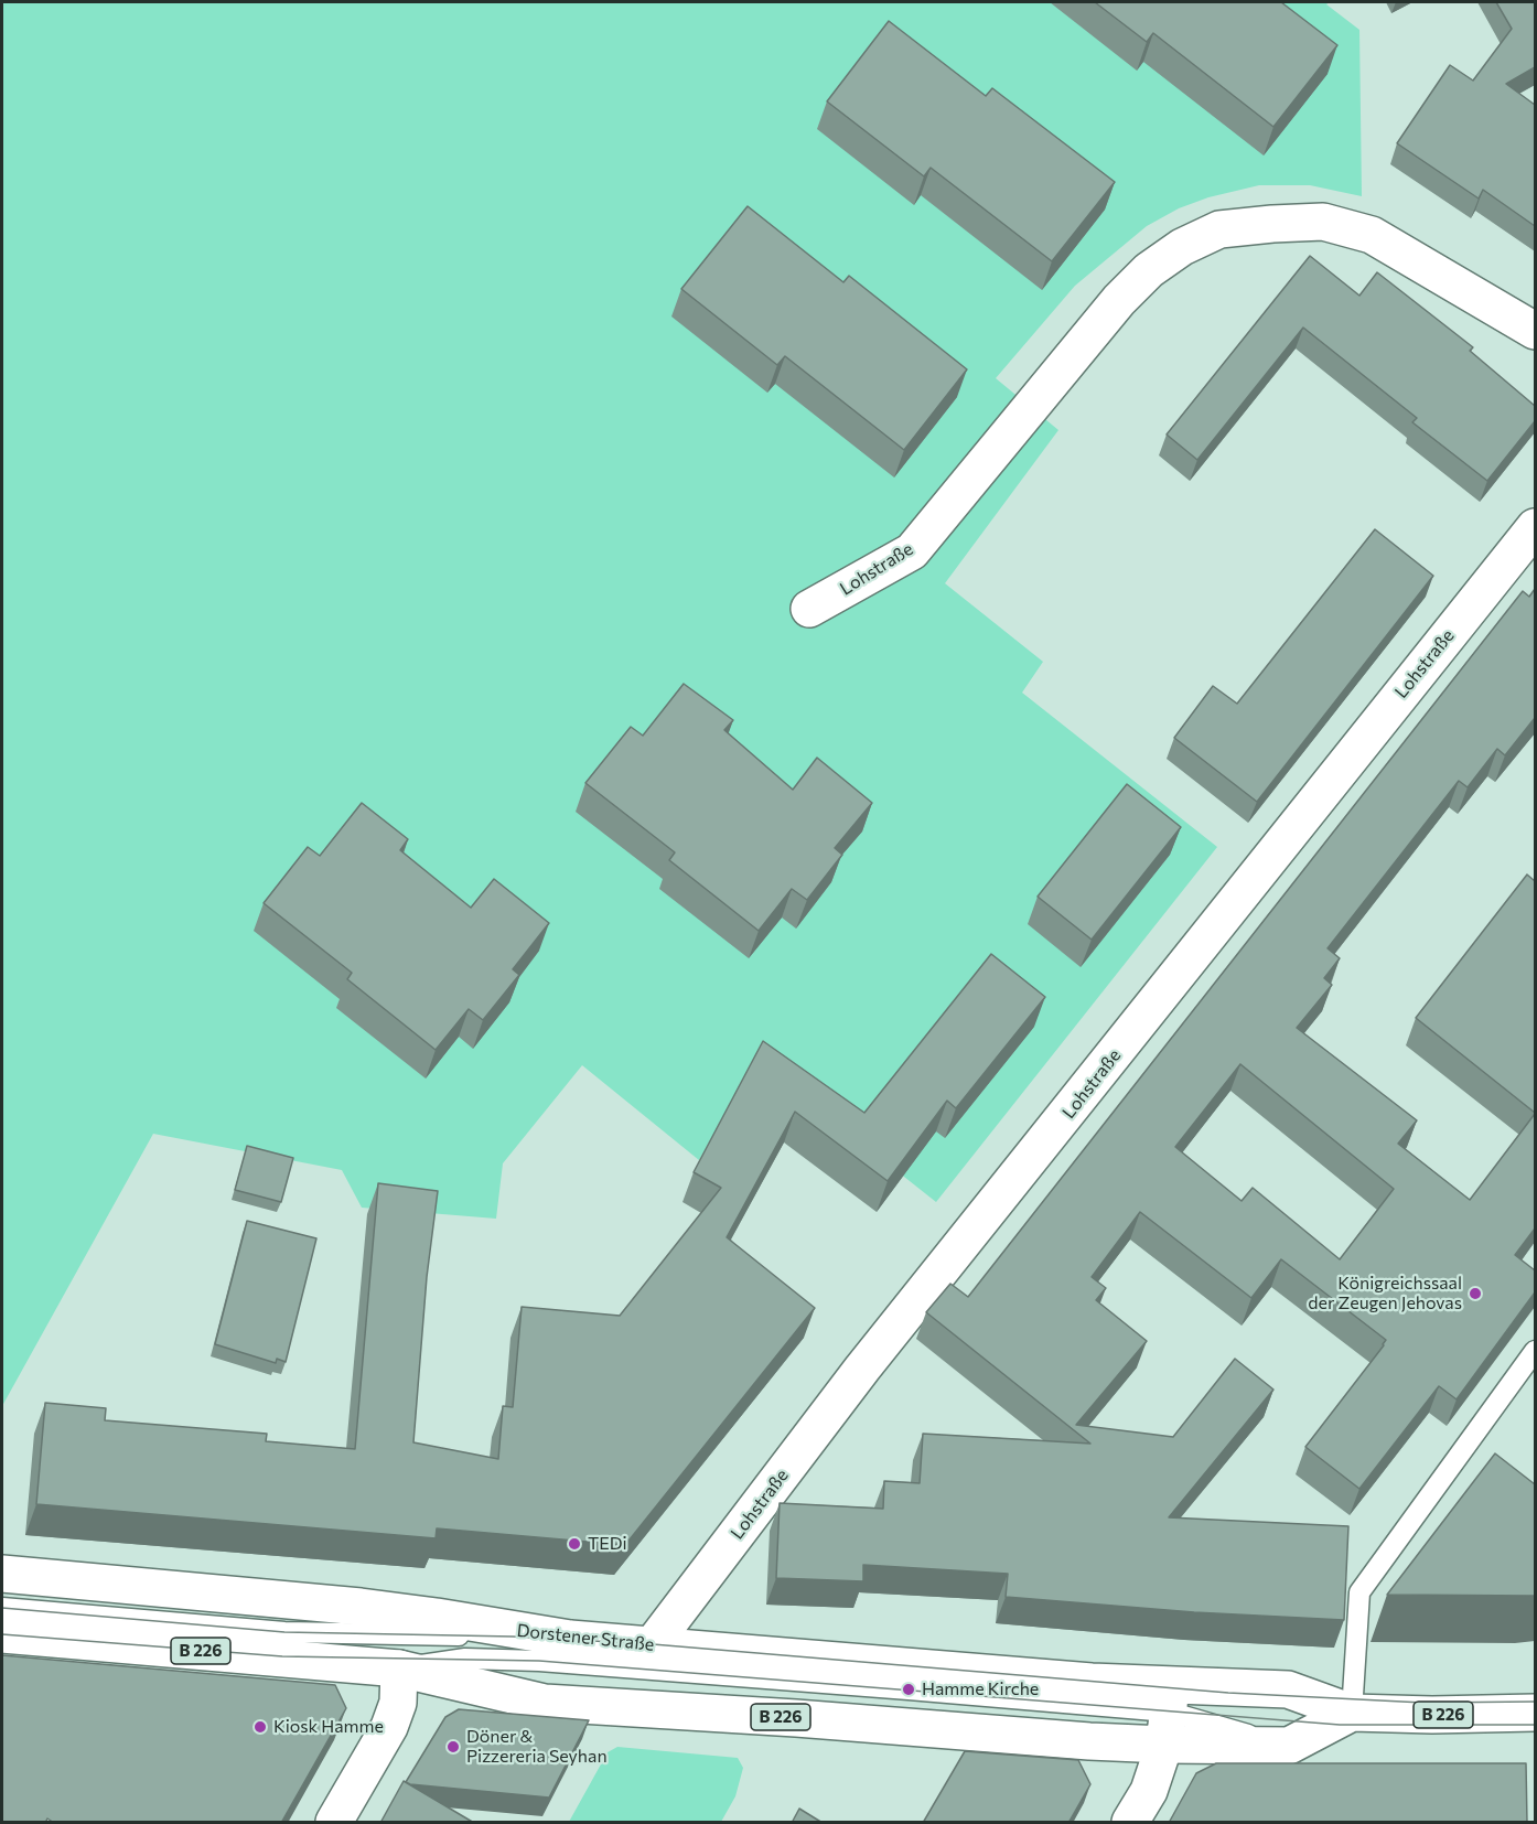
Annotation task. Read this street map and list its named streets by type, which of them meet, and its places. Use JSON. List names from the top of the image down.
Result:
{
  "streets": {
    "main road": ["Lohstraße", "Dorstener Straße", "B 226"]
  },
  "crossings": [
    ["Lohstraße", "Dorstener Straße"]
  ],
  "places": [
    "Königreichssaal der Zeugen Jehovas",
    "TEDi",
    "Hamme Kirche",
    "Kiosk Hamme",
    "Döner & Pizzereria Seyhan"
  ]
}
